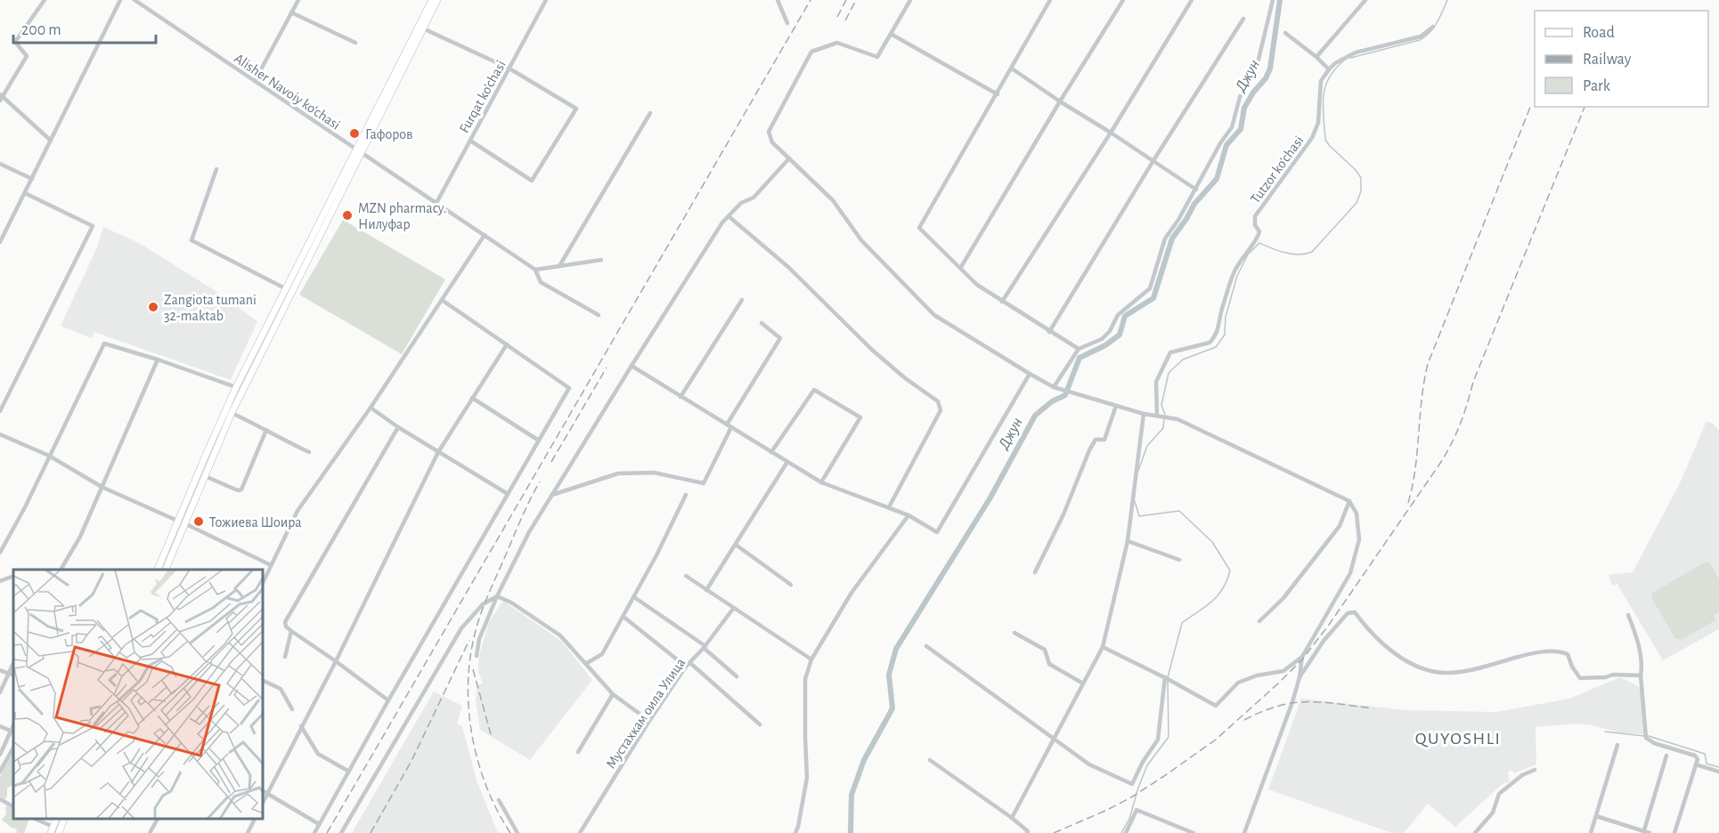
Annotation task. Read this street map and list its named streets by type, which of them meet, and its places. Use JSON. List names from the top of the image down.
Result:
{
  "streets": {
    "street": [
      "Alisher Navoiy ko'chasi",
      "Furqat ko'chasi",
      "Tutzor ko‘chasi",
      "Мустахкам оила Улица"
    ]
  },
  "crossings": [
    ["Alisher Navoiy ko'chasi", "Furqat ko'chasi"]
  ],
  "districts": ["QUYOSHLI"],
  "water": ["Джун"],
  "places": [
    "Гафоров",
    "MZN pharmacy. Нилуфар",
    "Zangiota tumani 32-maktab",
    "Тожиева Шоира"
  ],
  "legend": ["Road", "Railway", "Park"],
  "scale_bar": "200 m"
}
